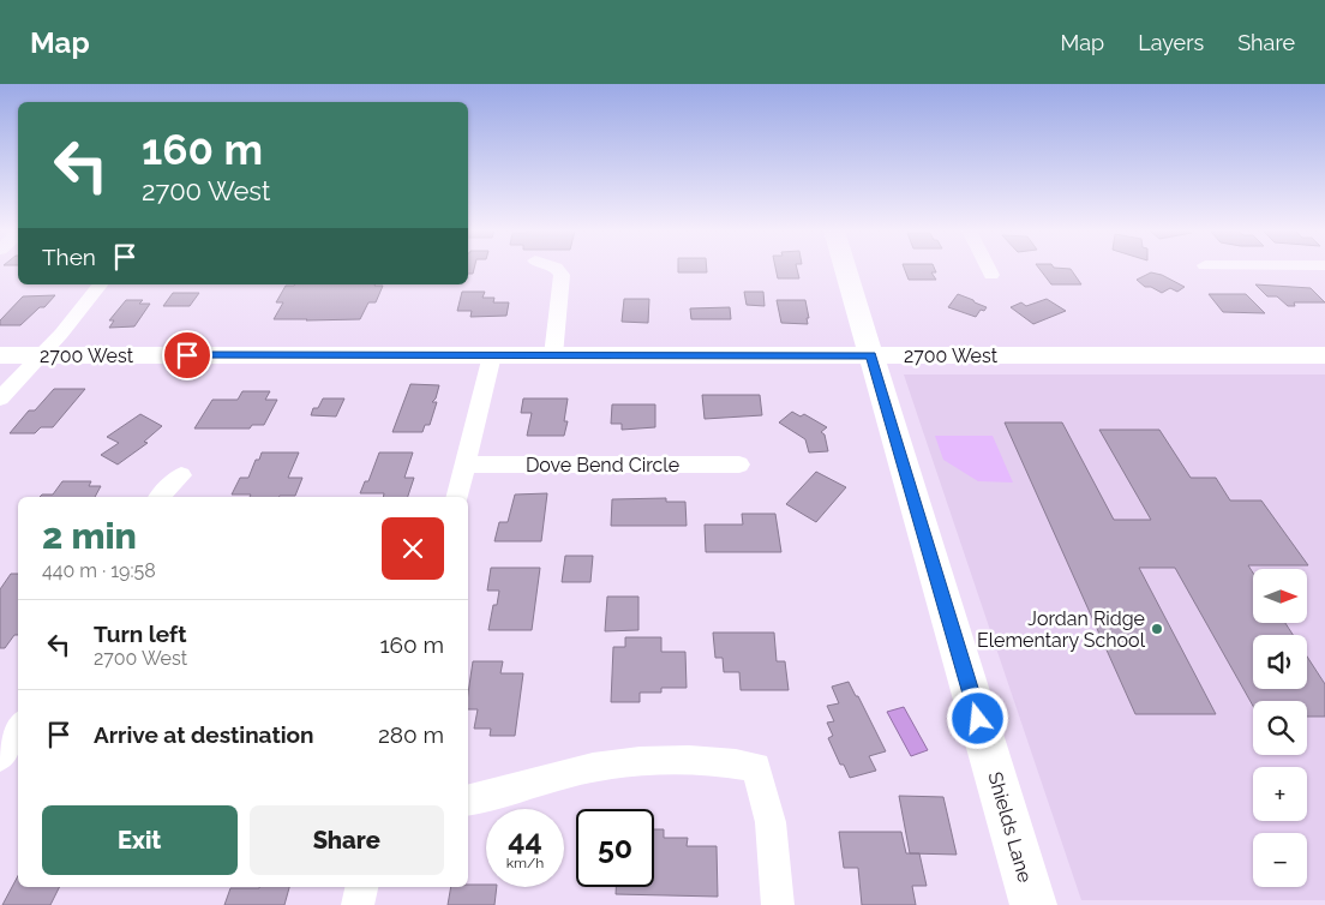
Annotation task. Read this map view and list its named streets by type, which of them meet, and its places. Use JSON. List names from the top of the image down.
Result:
{
  "streets": {
    "main road": ["2700 West", "Shields Lane"],
    "street": ["Dove Bend Circle"]
  },
  "crossings": [
    ["2700 West", "Shields Lane"]
  ],
  "places": ["Jordan Ridge Elementary School"],
  "north": "right",
  "page": {
    "header": "Map",
    "nav": ["Map", "Layers", "Share"],
    "turn": ["160 m", "2700 West"],
    "then": "Then",
    "heading": ["2 min", "440 m · 19:58"],
    "map_buttons": ["+", "−"],
    "list": [
      {
        "name": "Turn left",
        "note": "2700 West",
        "value": "160 m"
      },
      {
        "name": "Arrive at destination",
        "value": "280 m"
      }
    ],
    "buttons": ["Exit", "Share"],
    "speed": "44 km/h",
    "limit": "50"
  }
}
